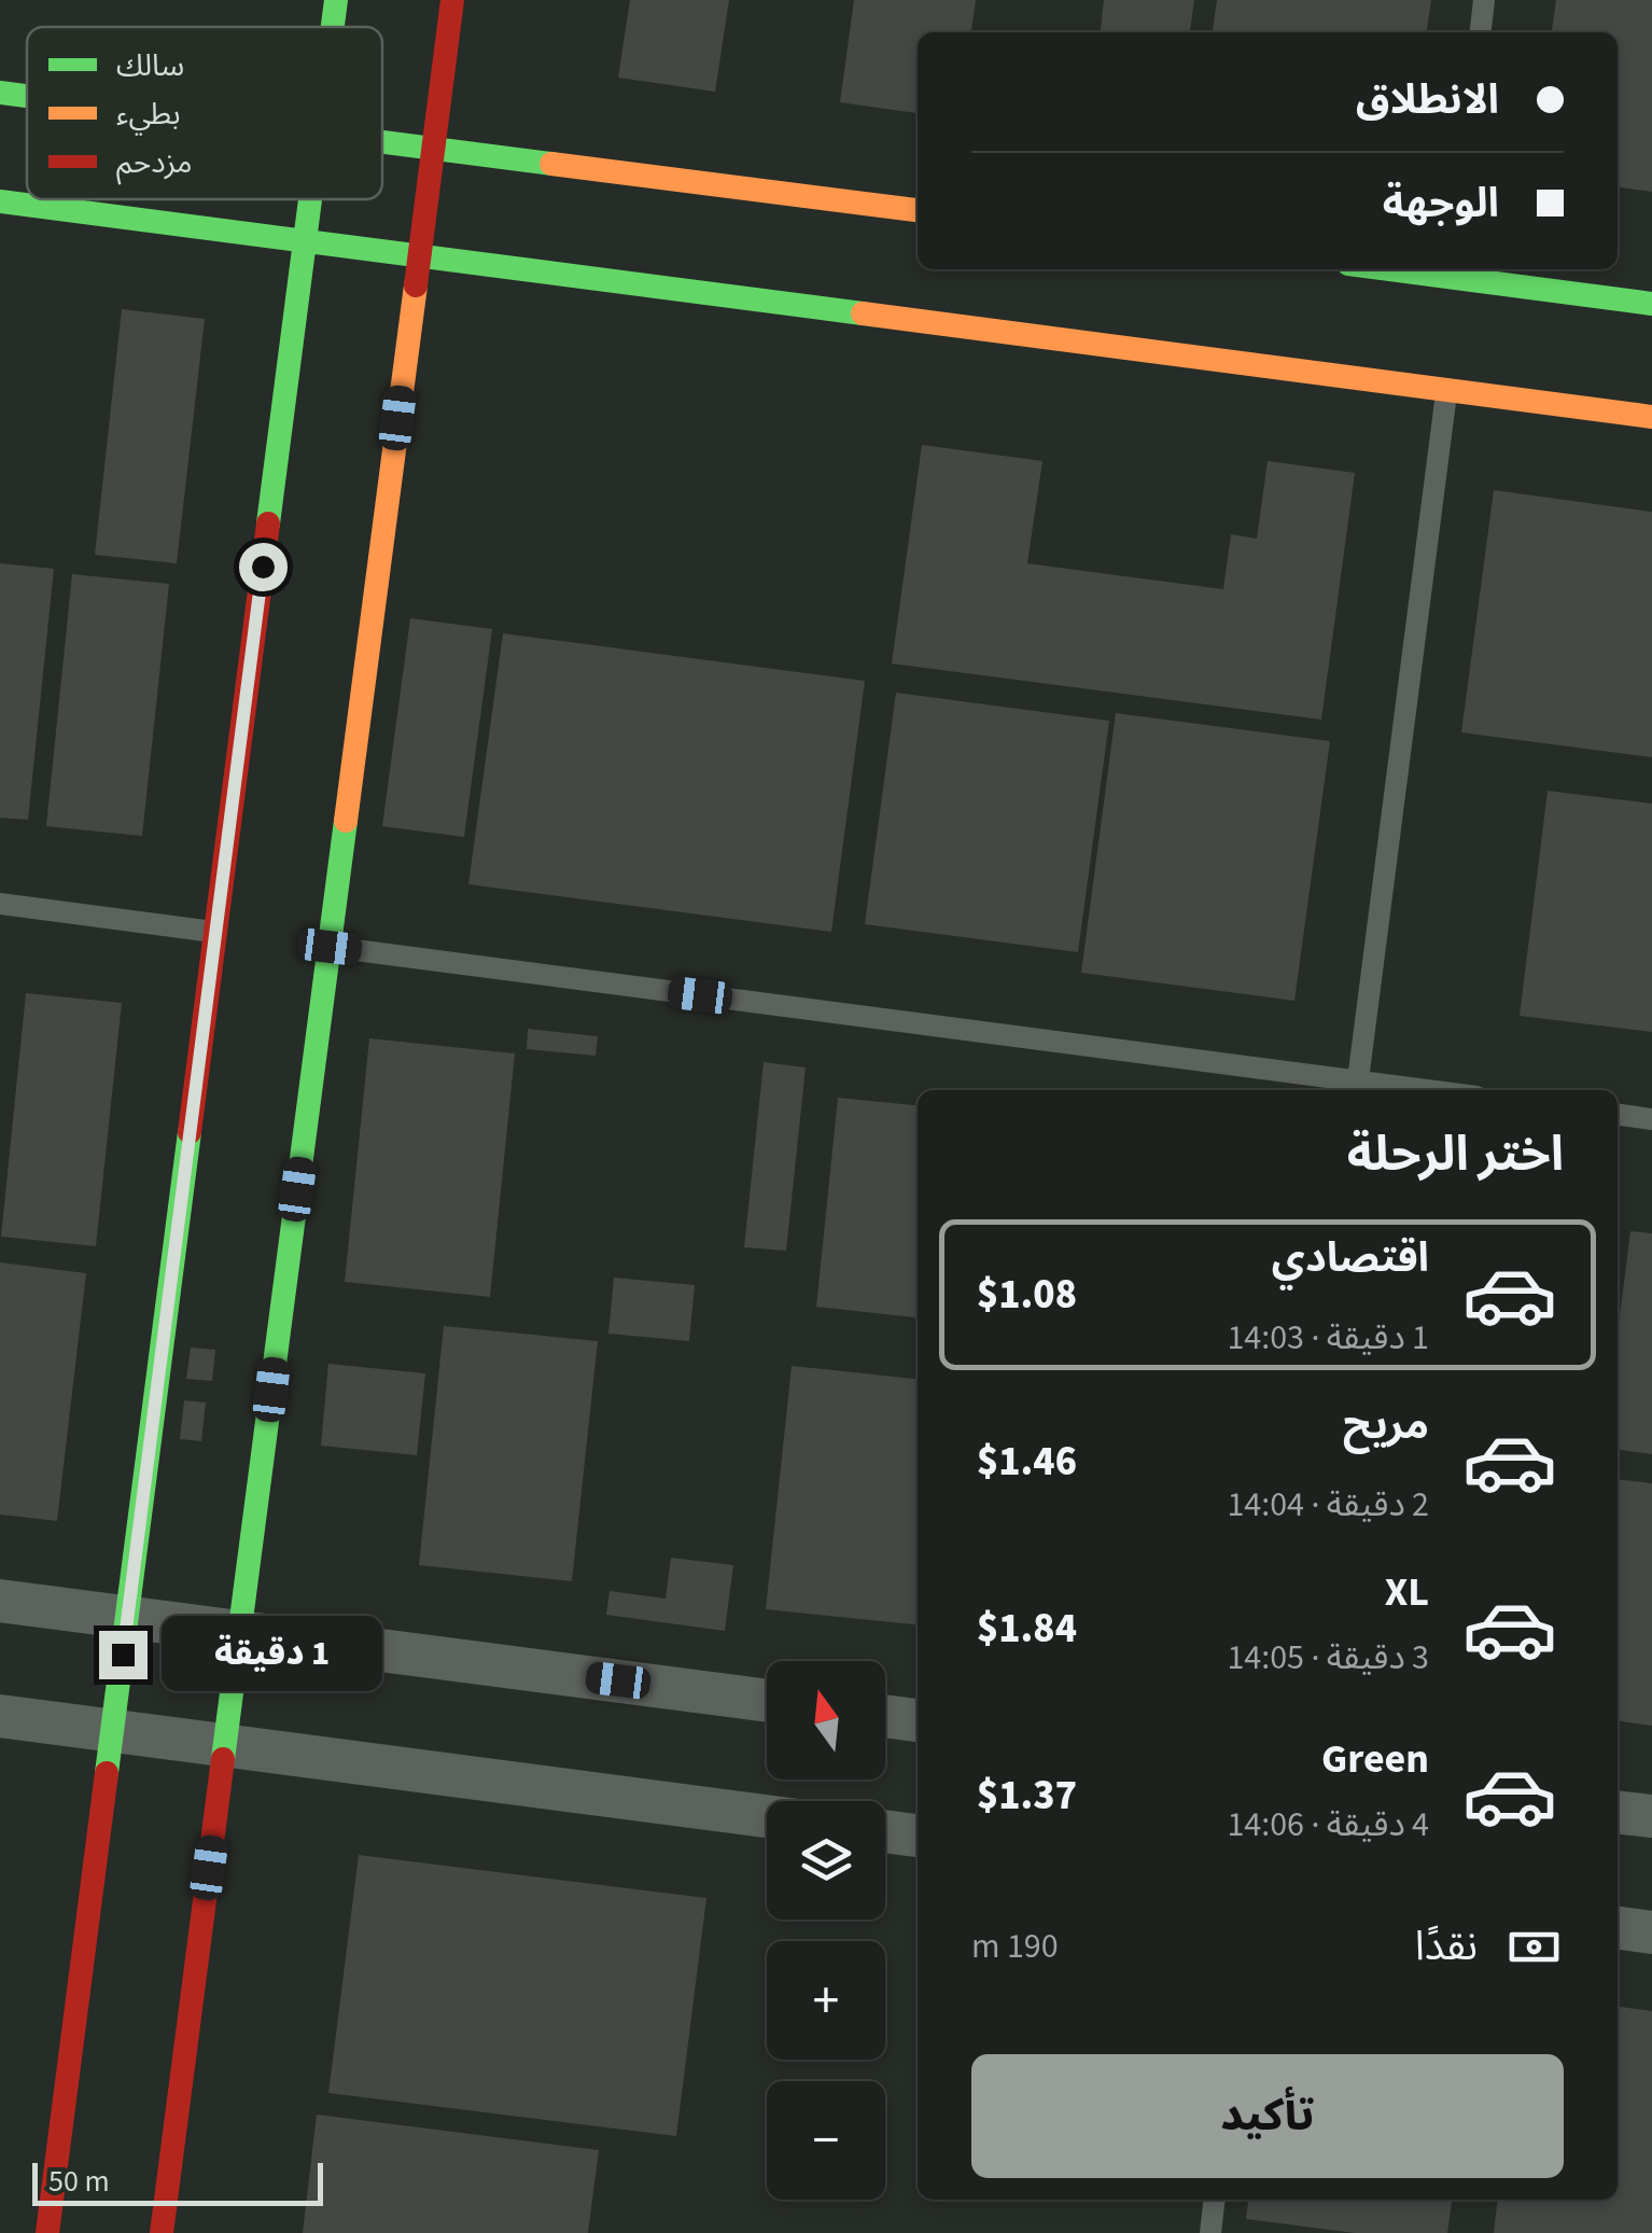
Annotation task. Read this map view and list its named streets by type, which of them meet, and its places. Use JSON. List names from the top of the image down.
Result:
{
  "legend": ["سالك", "بطيء", "مزدحم"],
  "scale_bar": "50 m",
  "north": "top",
  "page": {
    "banner": ["الانطلاق", "الوجهة"],
    "heading": "اختر الرحلة",
    "list": [
      {
        "name": "اقتصادي",
        "note": "1 دقيقة · 14:03",
        "value": "$1.08"
      },
      {
        "name": "مريح",
        "note": "2 دقيقة · 14:04",
        "value": "$1.46"
      },
      {
        "name": "XL",
        "note": "3 دقيقة · 14:05",
        "value": "$1.84"
      },
      {
        "name": "Green",
        "note": "4 دقيقة · 14:06",
        "value": "$1.37"
      }
    ],
    "bubble": "1 دقيقة",
    "map_buttons": ["+", "−"],
    "pay": ["نقدًا", "190 m"],
    "buttons": "تأكيد",
    "scale": "50 m"
  }
}
